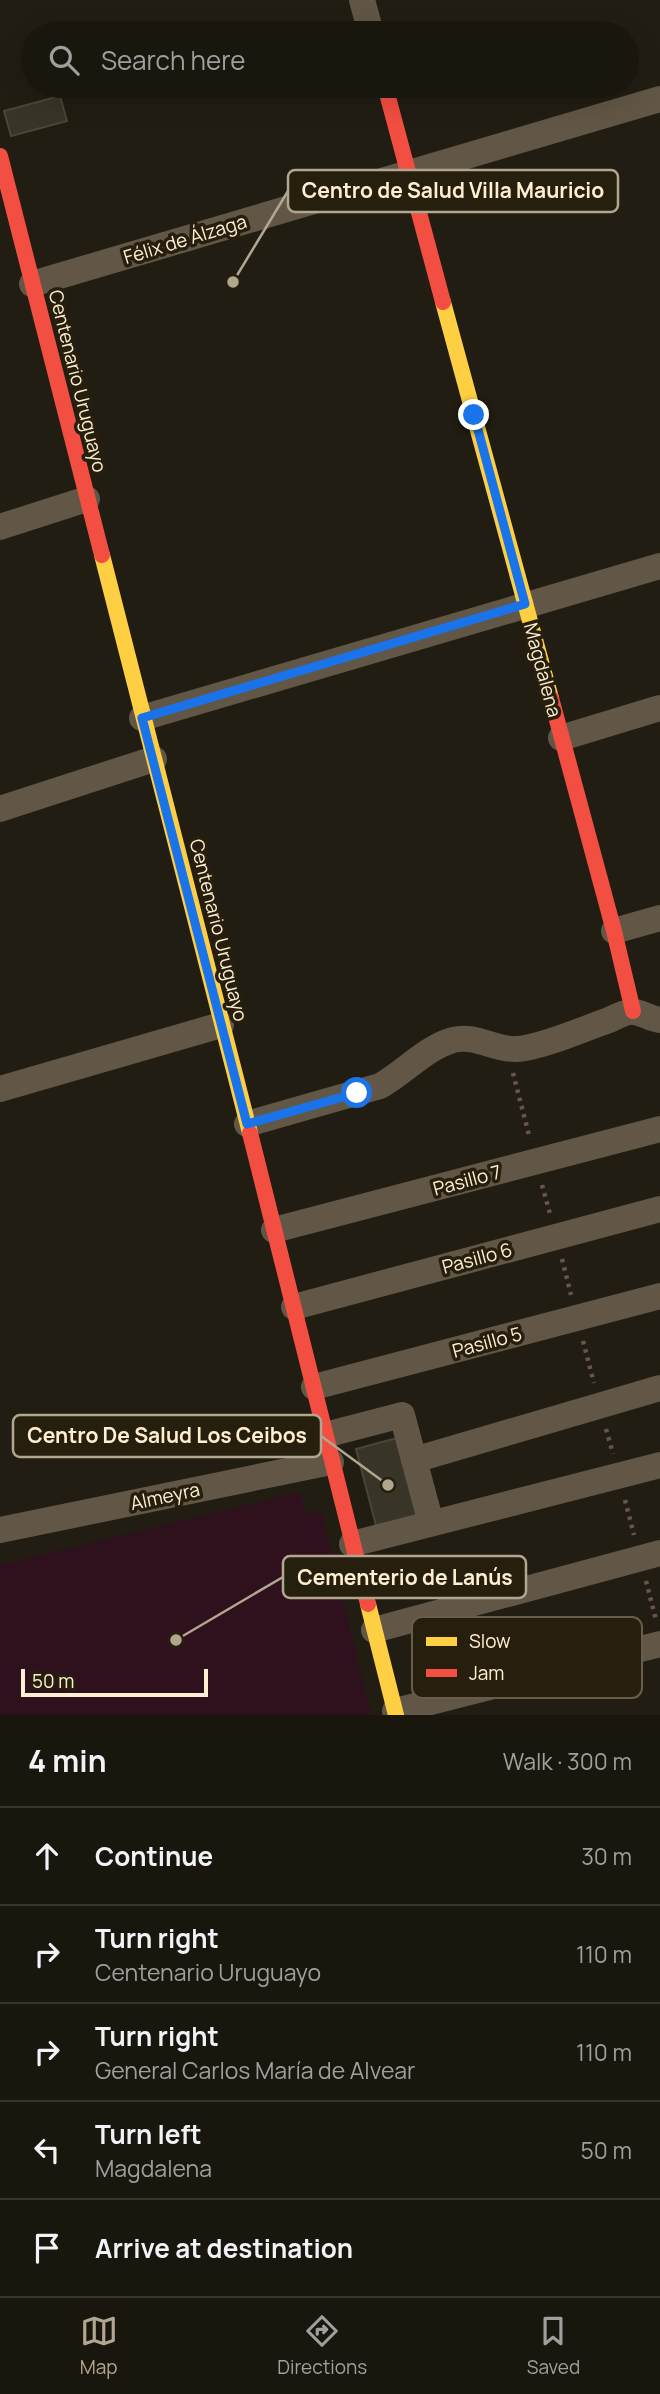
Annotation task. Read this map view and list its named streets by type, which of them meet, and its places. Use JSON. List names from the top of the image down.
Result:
{
  "streets": {
    "main road": ["Centenario Uruguayo", "Magdalena"],
    "street": [
      "Félix de Álzaga",
      "Pasillo 7",
      "Pasillo 6",
      "Pasillo 5",
      "Almeyra"
    ]
  },
  "crossings": [
    ["Félix de Álzaga", "Centenario Uruguayo"],
    ["Félix de Álzaga", "Magdalena"],
    ["Centenario Uruguayo", "Pasillo 7"],
    ["Centenario Uruguayo", "Pasillo 6"],
    ["Centenario Uruguayo", "Pasillo 5"],
    ["Centenario Uruguayo", "Almeyra"]
  ],
  "places": ["Centro de Salud Villa Mauricio", "Centro De Salud Los Ceibos", "Cementerio de Lanús"],
  "legend": ["Slow", "Jam"],
  "scale_bar": "50 m",
  "page": {
    "search": "Search here",
    "scale": "50 m",
    "heading": ["4 min", "Walk · 300 m"],
    "list": [
      ["Continue", "30 m"],
      ["Turn right", "Centenario Uruguayo", "110 m"],
      ["Turn right", "General Carlos María de Alvear", "110 m"],
      ["Turn left", "Magdalena", "50 m"],
      "Arrive at destination"
    ],
    "nav": ["Map", "Directions", "Saved"]
  }
}
